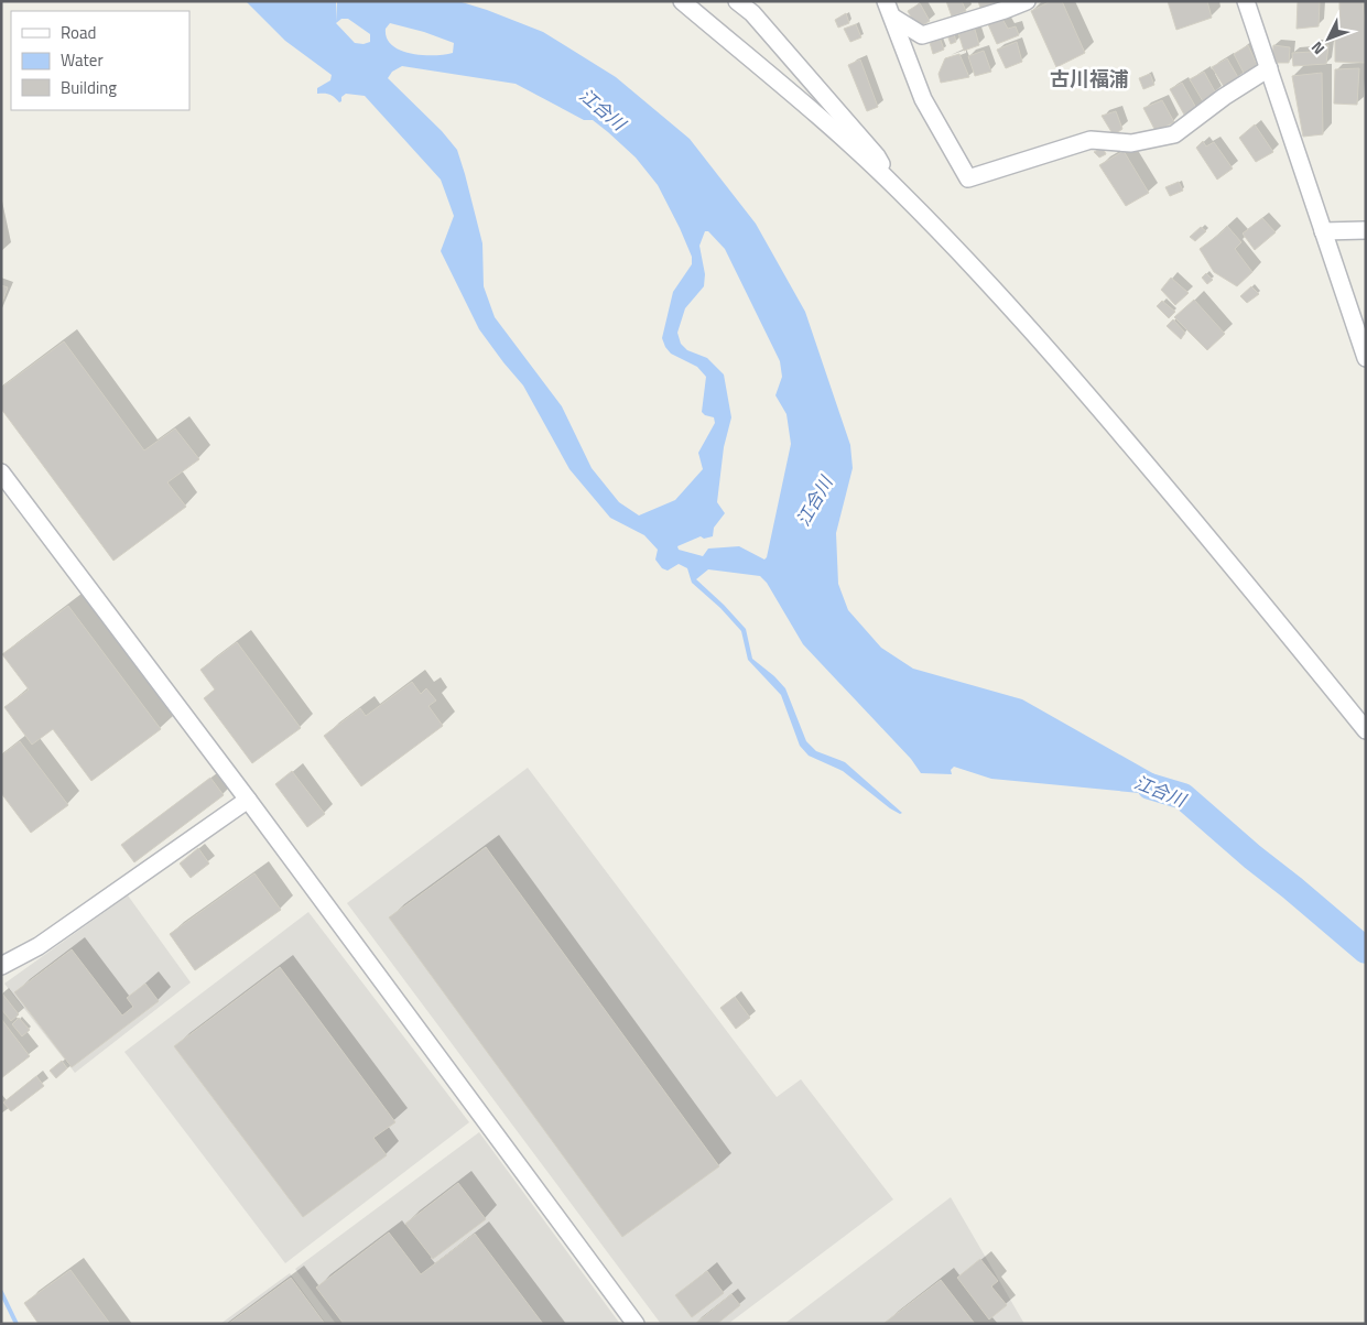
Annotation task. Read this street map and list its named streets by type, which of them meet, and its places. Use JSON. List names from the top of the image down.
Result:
{
  "districts": ["古川福浦"],
  "water": ["江合川"],
  "legend": ["Road", "Water", "Building"],
  "north": "bottom left"
}
